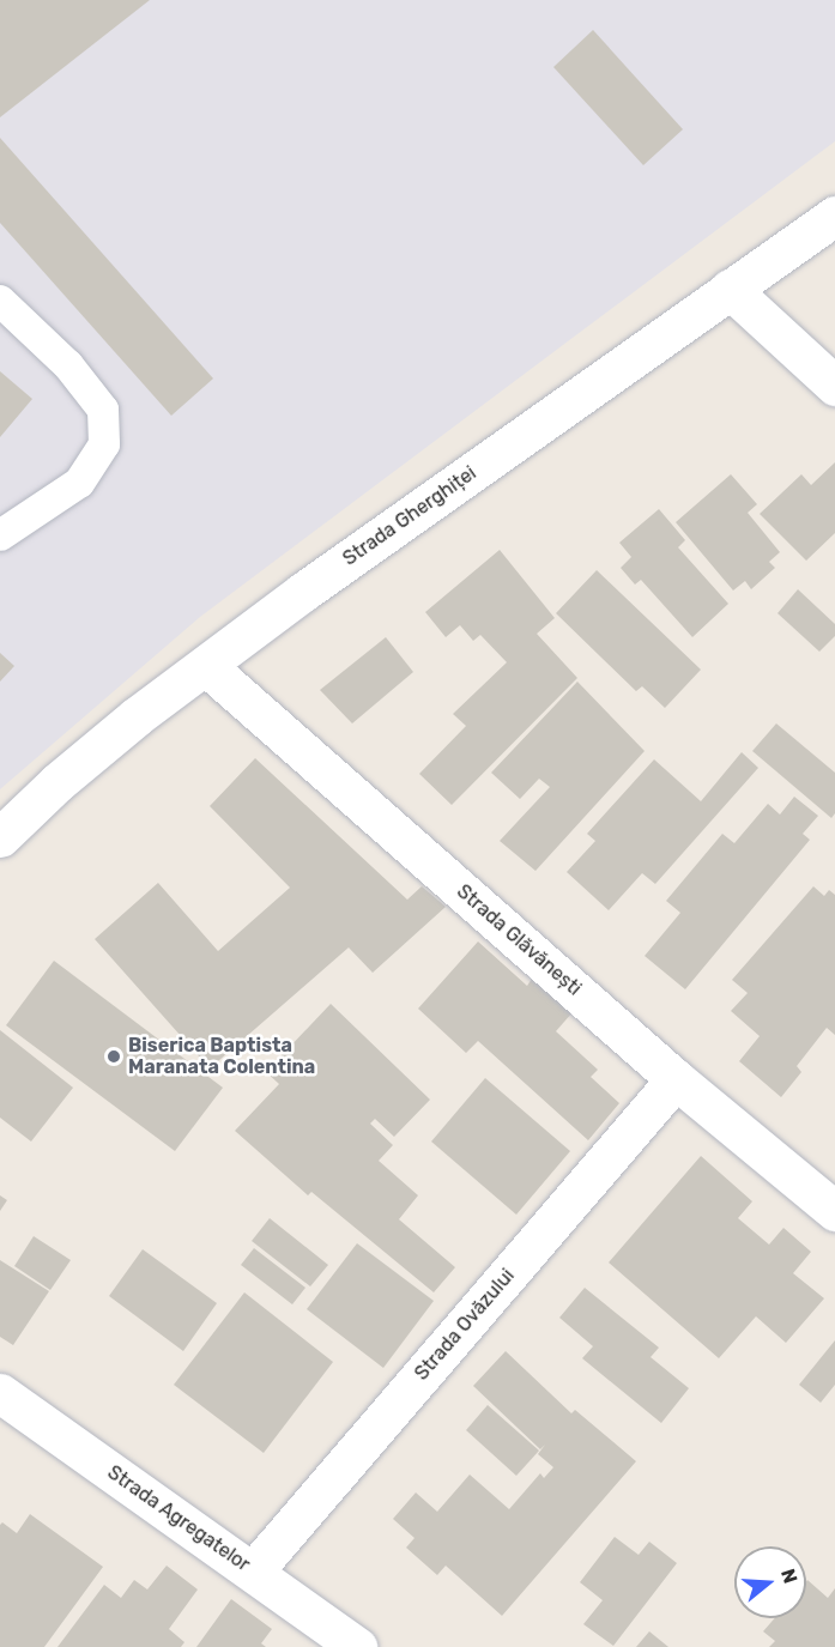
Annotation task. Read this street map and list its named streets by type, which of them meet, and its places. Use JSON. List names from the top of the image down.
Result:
{
  "streets": {
    "street": [
      "Strada Gherghiței",
      "Strada Glăvănești",
      "Strada Ovăzului",
      "Strada Agregatelor"
    ]
  },
  "crossings": [
    ["Strada Gherghiței", "Strada Glăvănești"],
    ["Strada Glăvănești", "Strada Ovăzului"],
    ["Strada Ovăzului", "Strada Agregatelor"]
  ],
  "places": ["Biserica Baptista Maranata Colentina"],
  "north": "right"
}
